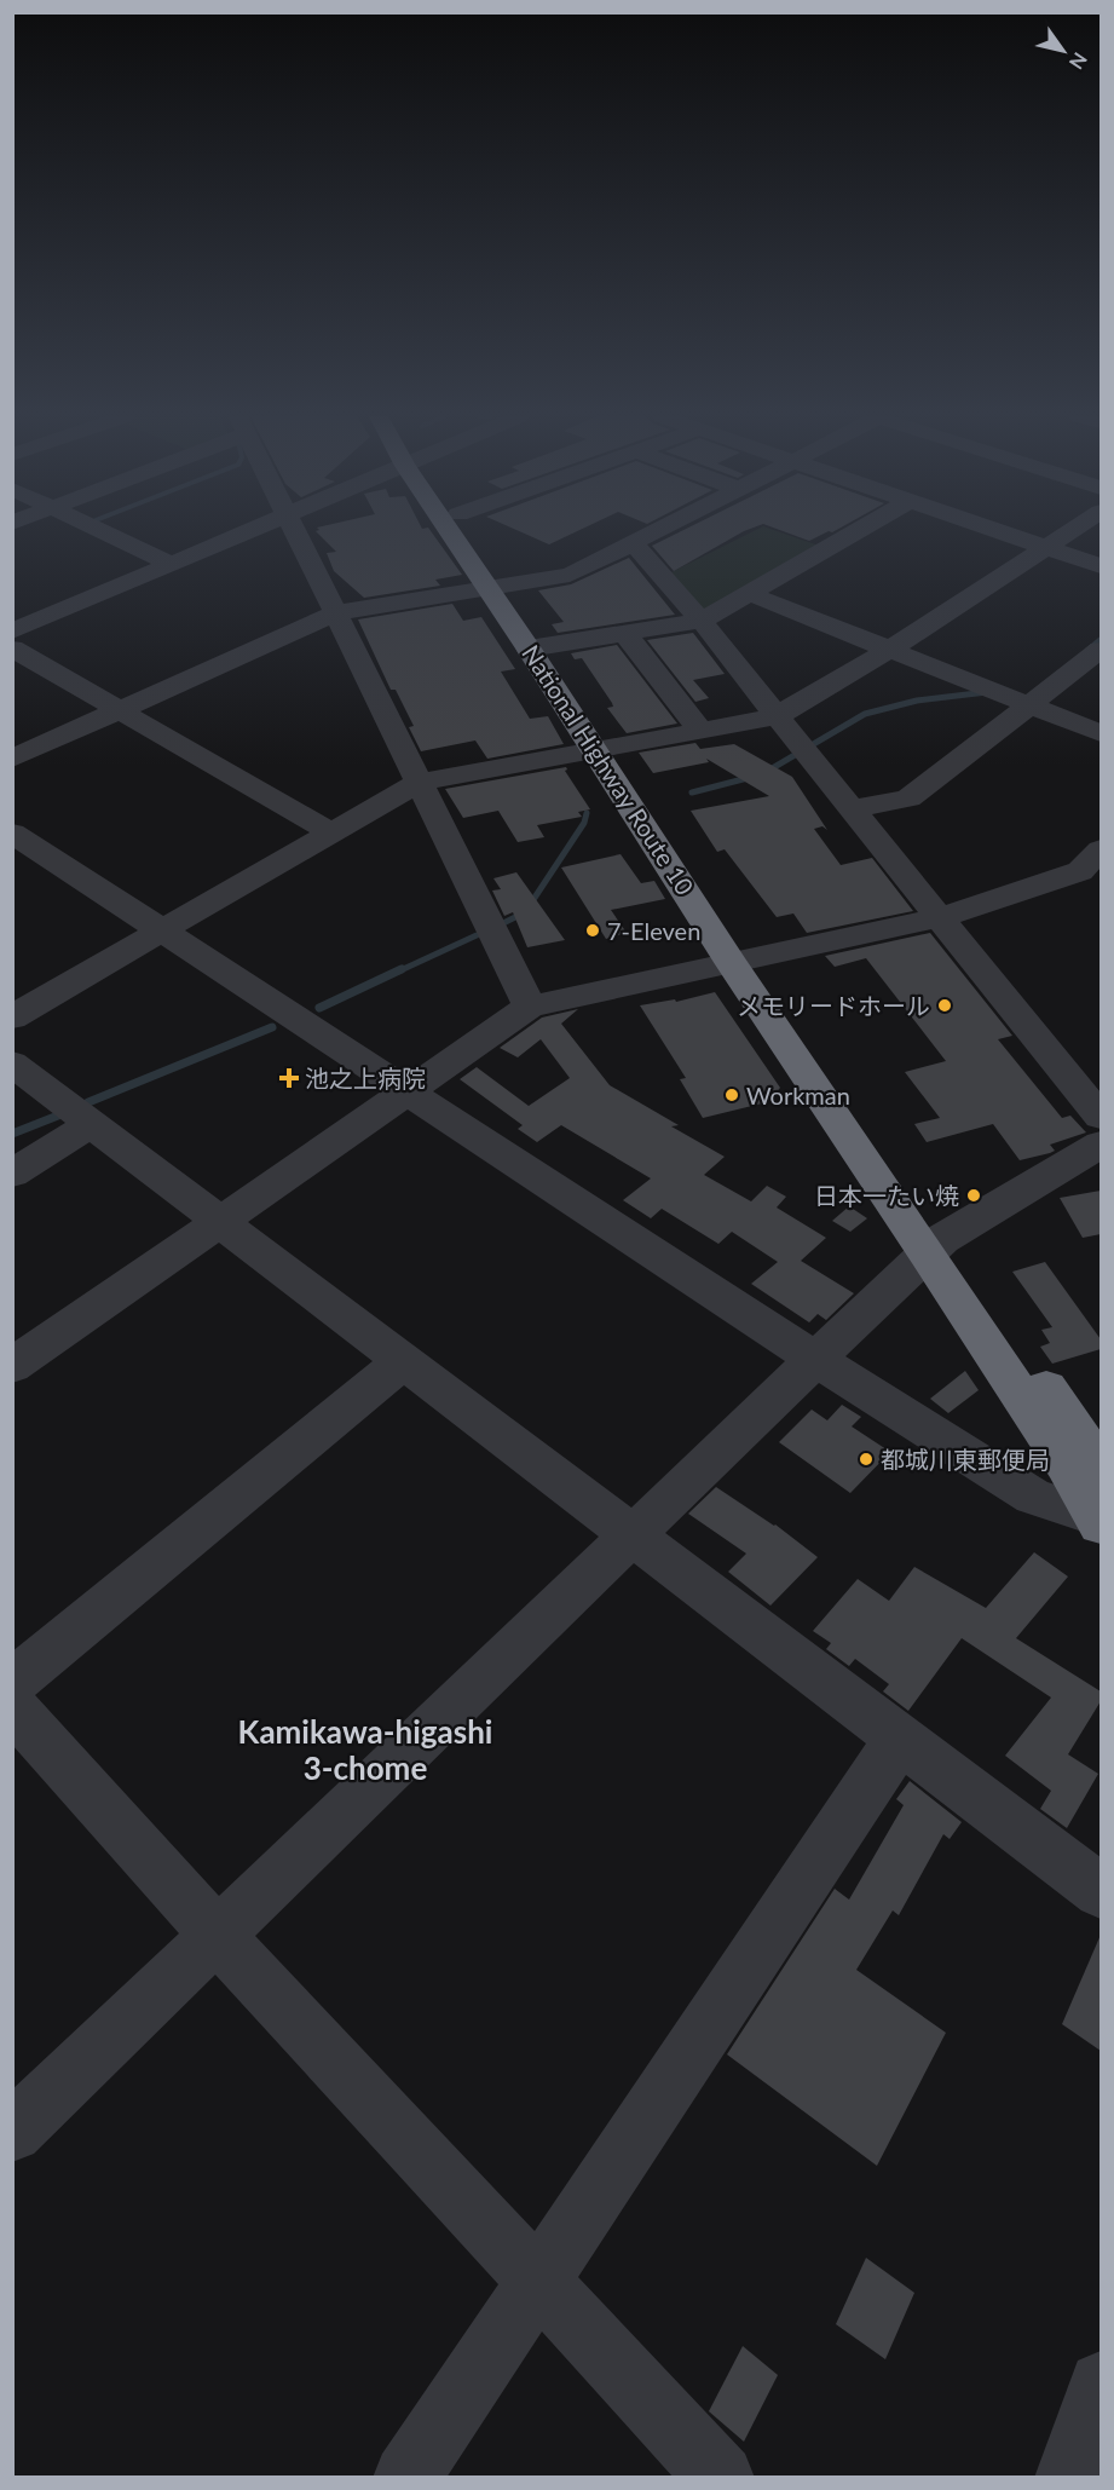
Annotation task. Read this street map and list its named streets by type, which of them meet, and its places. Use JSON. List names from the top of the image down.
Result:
{
  "streets": {
    "highway": ["National Highway Route 10"]
  },
  "districts": ["Kamikawa-higashi 3-chome"],
  "places": {
    "other": [
      "7-Eleven",
      "メモリードホール",
      "Workman",
      "日本一たい焼",
      "都城川東郵便局"
    ],
    "health": ["池之上病院"]
  },
  "north": "bottom right"
}
